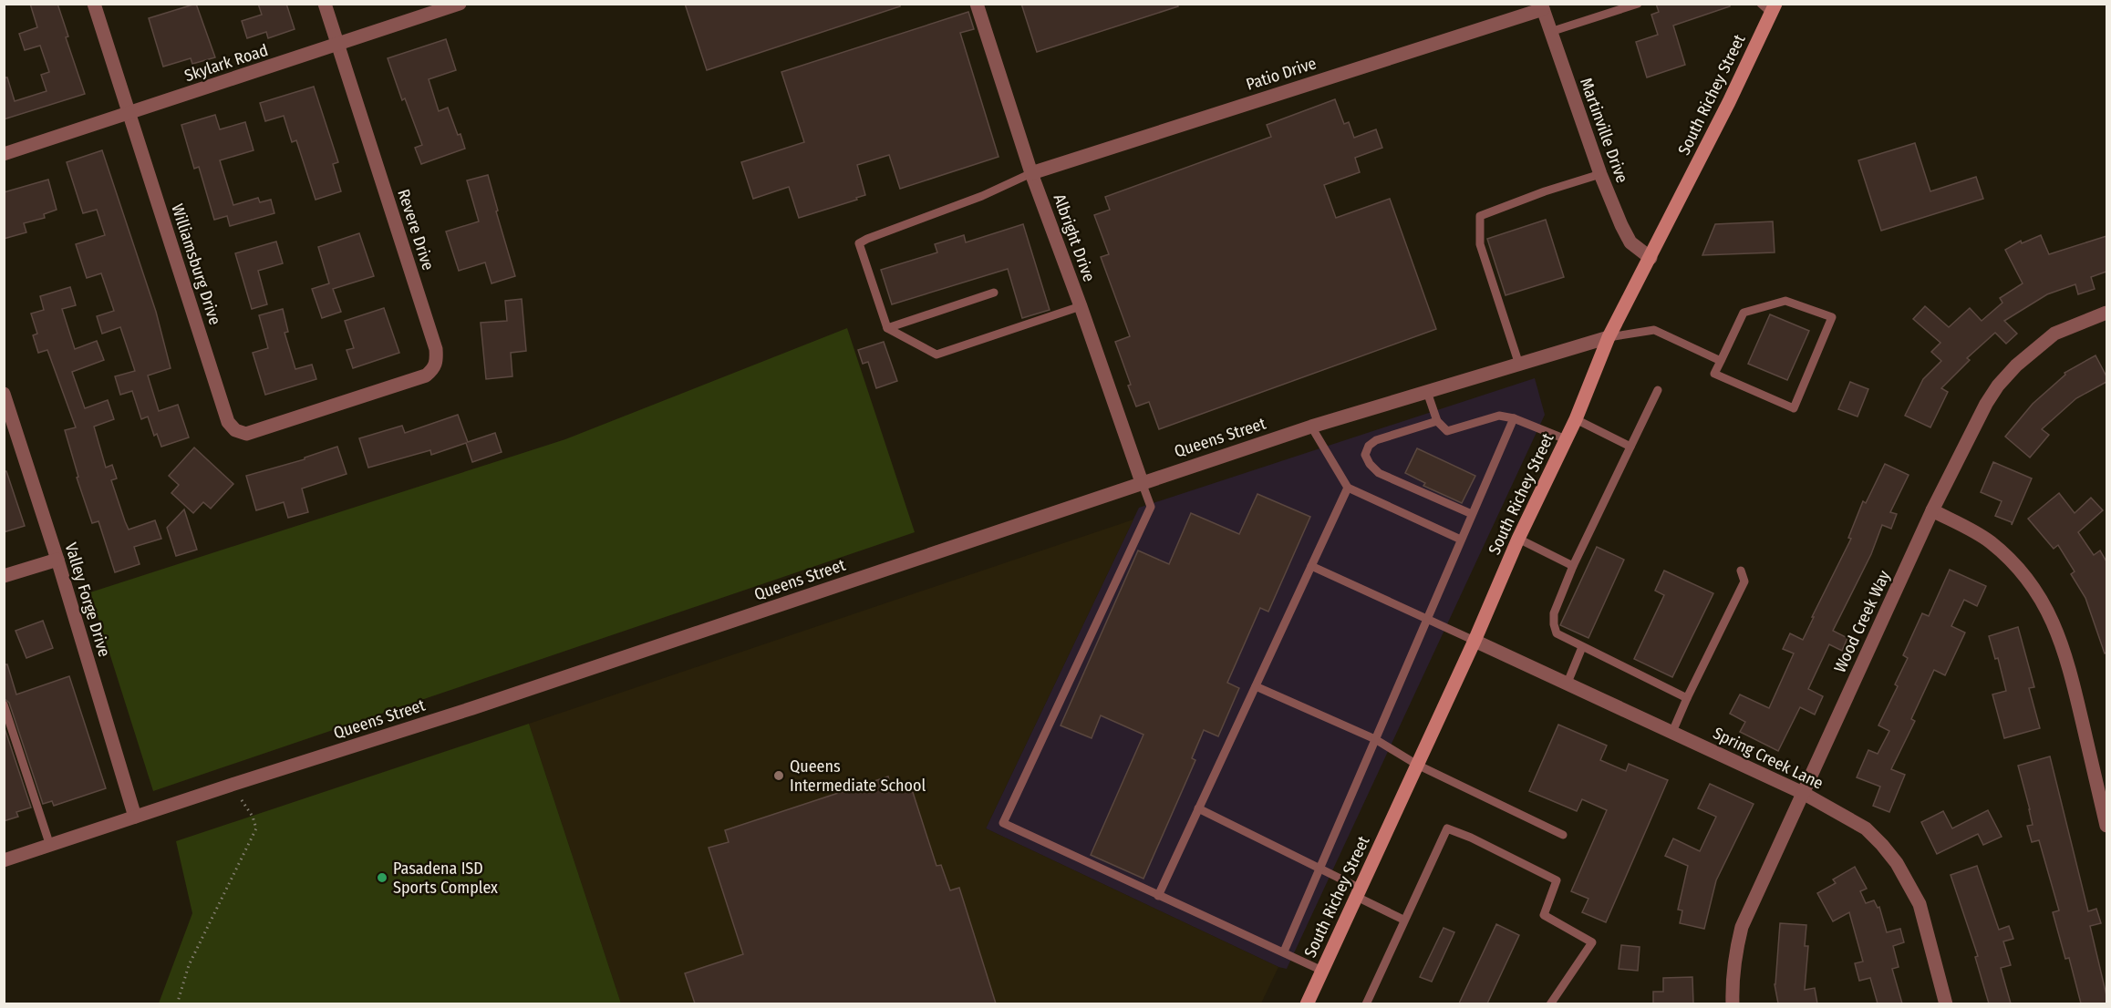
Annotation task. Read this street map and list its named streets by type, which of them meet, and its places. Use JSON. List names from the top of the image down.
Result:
{
  "streets": {
    "main road": ["South Richey Street"],
    "street": [
      "Skylark Road",
      "Patio Drive",
      "Martinville Drive",
      "Revere Drive",
      "Albright Drive",
      "Williamsburg Drive",
      "Queens Street",
      "Valley Forge Drive",
      "Wood Creek Way",
      "Spring Creek Lane"
    ]
  },
  "crossings": [
    ["Skylark Road", "Revere Drive"],
    ["Skylark Road", "Williamsburg Drive"],
    ["Patio Drive", "Martinville Drive"],
    ["Patio Drive", "Albright Drive"],
    ["South Richey Street", "Martinville Drive"],
    ["South Richey Street", "Queens Street"],
    ["South Richey Street", "Spring Creek Lane"],
    ["Revere Drive", "Williamsburg Drive"],
    ["Albright Drive", "Queens Street"],
    ["Queens Street", "Valley Forge Drive"],
    ["Wood Creek Way", "Spring Creek Lane"]
  ],
  "places": ["Queens Intermediate School", "Pasadena ISD Sports Complex"]
}
